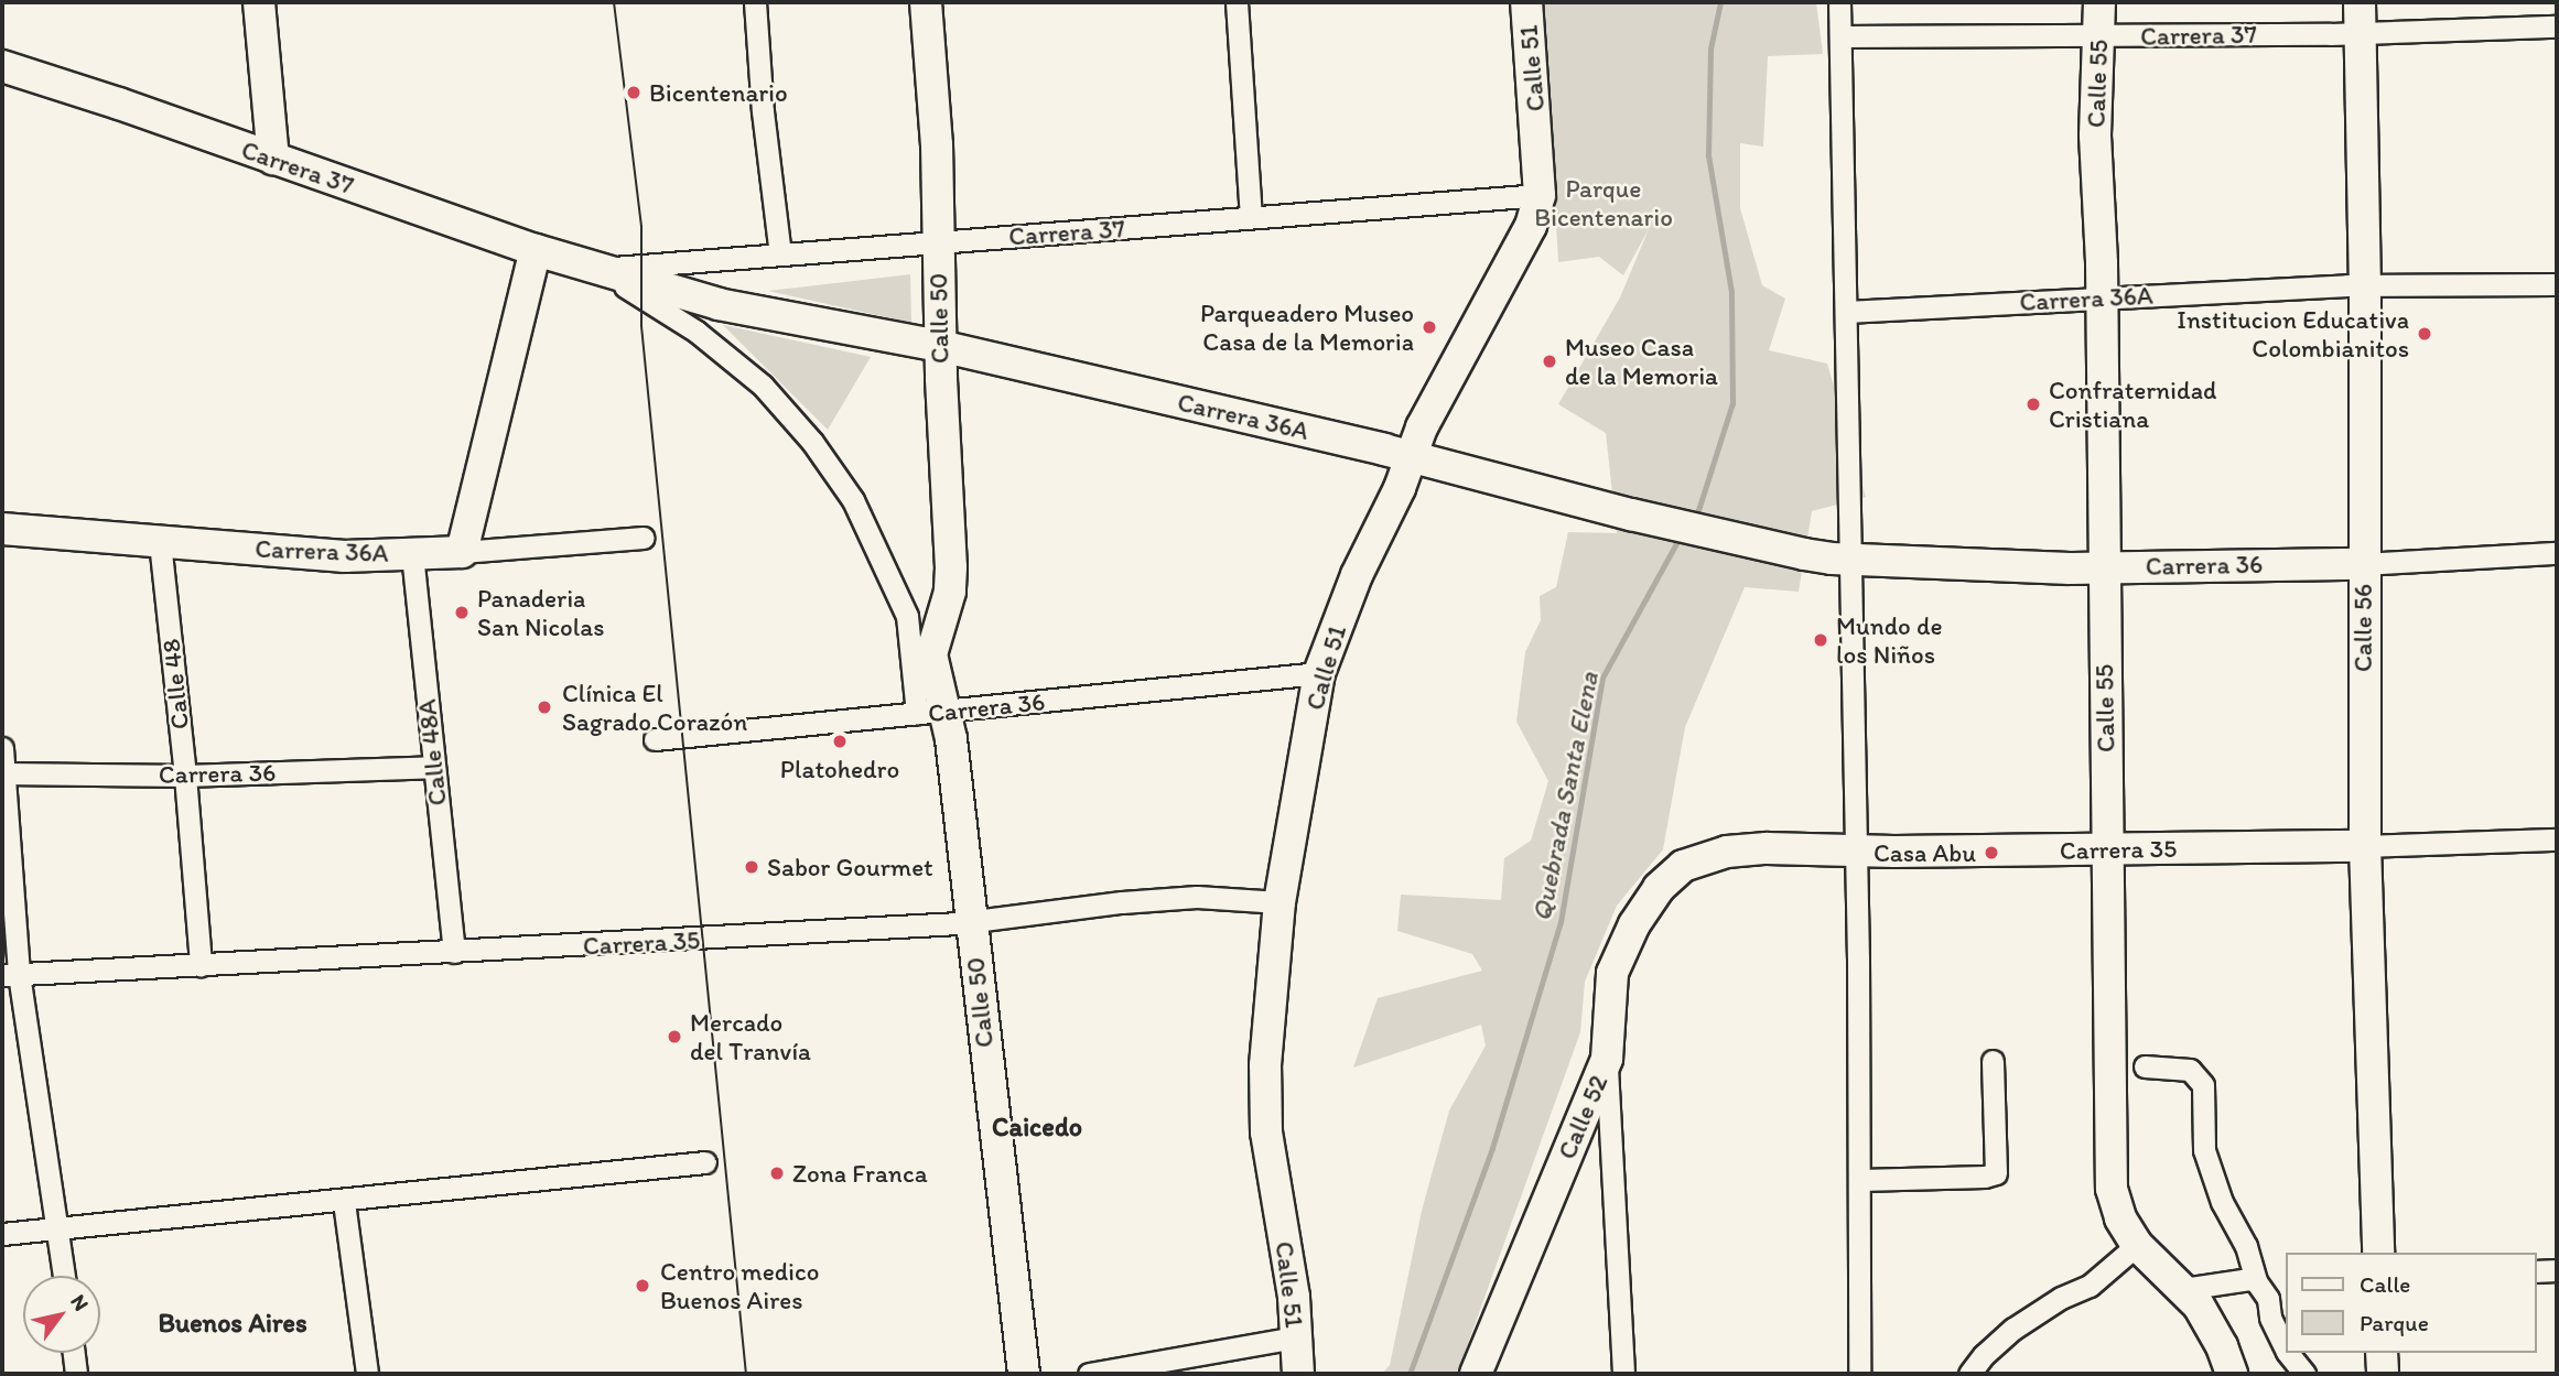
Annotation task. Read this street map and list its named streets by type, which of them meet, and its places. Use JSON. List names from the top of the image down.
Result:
{
  "streets": {
    "street": [
      "Carrera 37",
      "Calle 51",
      "Calle 55",
      "Carrera 36A",
      "Calle 50",
      "Carrera 36",
      "Calle 56",
      "Calle 48",
      "Calle 48A",
      "Carrera 35",
      "Calle 52"
    ]
  },
  "crossings": [
    ["Carrera 37", "Calle 51"],
    ["Carrera 37", "Calle 55"],
    ["Carrera 37", "Carrera 36A"],
    ["Carrera 37", "Calle 50"],
    ["Carrera 37", "Calle 56"],
    ["Calle 51", "Carrera 36A"],
    ["Calle 51", "Carrera 36"],
    ["Calle 51", "Carrera 35"],
    ["Calle 55", "Carrera 36A"],
    ["Calle 55", "Carrera 36"],
    ["Calle 55", "Carrera 35"],
    ["Carrera 36A", "Calle 50"],
    ["Carrera 36A", "Carrera 36"],
    ["Carrera 36A", "Calle 56"],
    ["Carrera 36A", "Calle 48"],
    ["Carrera 36A", "Calle 48A"],
    ["Calle 50", "Carrera 36"],
    ["Calle 50", "Carrera 35"],
    ["Carrera 36", "Calle 56"],
    ["Carrera 36", "Calle 48"],
    ["Carrera 36", "Calle 48A"],
    ["Calle 56", "Carrera 35"],
    ["Calle 48", "Carrera 35"],
    ["Calle 48A", "Carrera 35"],
    ["Carrera 35", "Calle 52"]
  ],
  "districts": ["Caicedo", "Buenos Aires"],
  "water": ["Quebrada Santa Elena"],
  "parks": ["Parque Bicentenario"],
  "places": [
    "Bicentenario",
    "Parqueadero Museo Casa de la Memoria",
    "Institucion Educativa Colombianitos",
    "Museo Casa de la Memoria",
    "Confraternidad Cristiana",
    "Panaderia San Nicolas",
    "Mundo de los Niños",
    "Clínica El Sagrado Corazón",
    "Platohedro",
    "Casa Abu",
    "Sabor Gourmet",
    "Mercado del Tranvía",
    "Zona Franca",
    "Centro medico Buenos Aires"
  ],
  "legend": ["Calle", "Parque"],
  "north": "top right"
}
